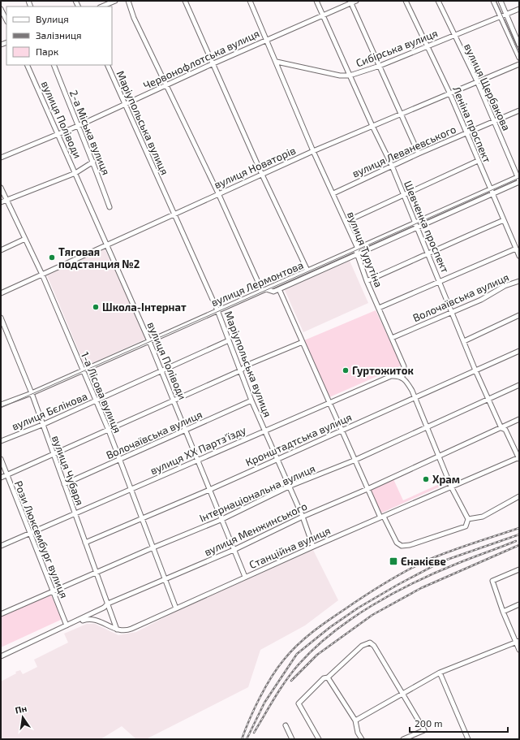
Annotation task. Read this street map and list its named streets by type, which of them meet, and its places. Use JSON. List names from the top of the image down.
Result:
{
  "streets": {
    "street": [
      "Сибірська вулиця",
      "Червонофлотська вулиця",
      "вулиця Щербакова",
      "вулиця Поліводи",
      "Маріупольська вулиця",
      "Леніна проспект",
      "2-а Міська вулиця",
      "вулиця Леваневського",
      "вулиця Новаторів",
      "Шевченка проспект",
      "вулиця Турутіна",
      "вулиця Лермонтова",
      "Волочаївська вулиця",
      "1-а Лісова вулиця",
      "вулиця Бєлікова",
      "Кронштадтська вулиця",
      "вулиця XX Партз'їзду",
      "вулиця Чубаря",
      "Інтернаціональна вулиця",
      "вулиця Менжинського",
      "Рози Люксембург вулиця",
      "Станційна вулиця"
    ]
  },
  "crossings": [
    ["Сибірська вулиця", "вулиця Щербакова"],
    ["Сибірська вулиця", "Леніна проспект"],
    ["Сибірська вулиця", "Шевченка проспект"],
    ["Сибірська вулиця", "вулиця Турутіна"],
    ["Червонофлотська вулиця", "вулиця Поліводи"],
    ["Червонофлотська вулиця", "Маріупольська вулиця"],
    ["Червонофлотська вулиця", "2-а Міська вулиця"],
    ["Червонофлотська вулиця", "Шевченка проспект"],
    ["Червонофлотська вулиця", "вулиця Турутіна"],
    ["вулиця Щербакова", "вулиця Леваневського"],
    ["вулиця Щербакова", "вулиця Новаторів"],
    ["вулиця Щербакова", "вулиця Лермонтова"],
    ["вулиця Поліводи", "вулиця Новаторів"],
    ["вулиця Поліводи", "вулиця Лермонтова"],
    ["вулиця Поліводи", "Волочаївська вулиця"],
    ["вулиця Поліводи", "вулиця Бєлікова"],
    ["вулиця Поліводи", "Кронштадтська вулиця"],
    ["вулиця Поліводи", "вулиця XX Партз'їзду"],
    ["вулиця Поліводи", "Інтернаціональна вулиця"],
    ["вулиця Поліводи", "вулиця Менжинського"],
    ["вулиця Поліводи", "Станційна вулиця"],
    ["Маріупольська вулиця", "вулиця Новаторів"],
    ["Маріупольська вулиця", "вулиця Лермонтова"],
    ["Маріупольська вулиця", "Волочаївська вулиця"],
    ["Маріупольська вулиця", "вулиця Бєлікова"],
    ["Маріупольська вулиця", "Кронштадтська вулиця"],
    ["Маріупольська вулиця", "вулиця XX Партз'їзду"],
    ["Маріупольська вулиця", "Інтернаціональна вулиця"],
    ["Маріупольська вулиця", "вулиця Менжинського"],
    ["Маріупольська вулиця", "Станційна вулиця"],
    ["Леніна проспект", "вулиця Леваневського"],
    ["Леніна проспект", "вулиця Новаторів"],
    ["Леніна проспект", "вулиця Лермонтова"],
    ["вулиця Леваневського", "Шевченка проспект"],
    ["вулиця Леваневського", "вулиця Турутіна"],
    ["вулиця Новаторів", "Шевченка проспект"],
    ["вулиця Новаторів", "вулиця Турутіна"],
    ["вулиця Новаторів", "1-а Лісова вулиця"],
    ["Шевченка проспект", "вулиця Лермонтова"],
    ["Шевченка проспект", "Волочаївська вулиця"],
    ["Шевченка проспект", "Кронштадтська вулиця"],
    ["Шевченка проспект", "Інтернаціональна вулиця"],
    ["Шевченка проспект", "вулиця Менжинського"],
    ["Шевченка проспект", "Станційна вулиця"],
    ["вулиця Турутіна", "вулиця Лермонтова"],
    ["вулиця Турутіна", "Волочаївська вулиця"],
    ["вулиця Турутіна", "вулиця XX Партз'їзду"],
    ["вулиця Лермонтова", "1-а Лісова вулиця"],
    ["вулиця Лермонтова", "вулиця Чубаря"],
    ["Волочаївська вулиця", "1-а Лісова вулиця"],
    ["Волочаївська вулиця", "вулиця Чубаря"],
    ["1-а Лісова вулиця", "вулиця Бєлікова"],
    ["1-а Лісова вулиця", "Кронштадтська вулиця"],
    ["1-а Лісова вулиця", "вулиця XX Партз'їзду"],
    ["1-а Лісова вулиця", "Інтернаціональна вулиця"],
    ["1-а Лісова вулиця", "вулиця Менжинського"],
    ["1-а Лісова вулиця", "Станційна вулиця"],
    ["вулиця Бєлікова", "вулиця Чубаря"],
    ["Кронштадтська вулиця", "вулиця Чубаря"],
    ["вулиця XX Партз'їзду", "вулиця Чубаря"],
    ["вулиця XX Партз'їзду", "Рози Люксембург вулиця"],
    ["вулиця Чубаря", "Інтернаціональна вулиця"],
    ["вулиця Чубаря", "вулиця Менжинського"],
    ["вулиця Чубаря", "Станційна вулиця"],
    ["Інтернаціональна вулиця", "Рози Люксембург вулиця"],
    ["вулиця Менжинського", "Рози Люксембург вулиця"]
  ],
  "places": {
    "other": [
      "Тяговая подстанция №2",
      "Школа-Інтернат",
      "Гуртожиток",
      "Храм"
    ],
    "transit": ["Єнакієве"]
  },
  "legend": ["Вулиця", "Залізниця", "Парк"],
  "scale_bar": "200 m",
  "north": "top"
}
